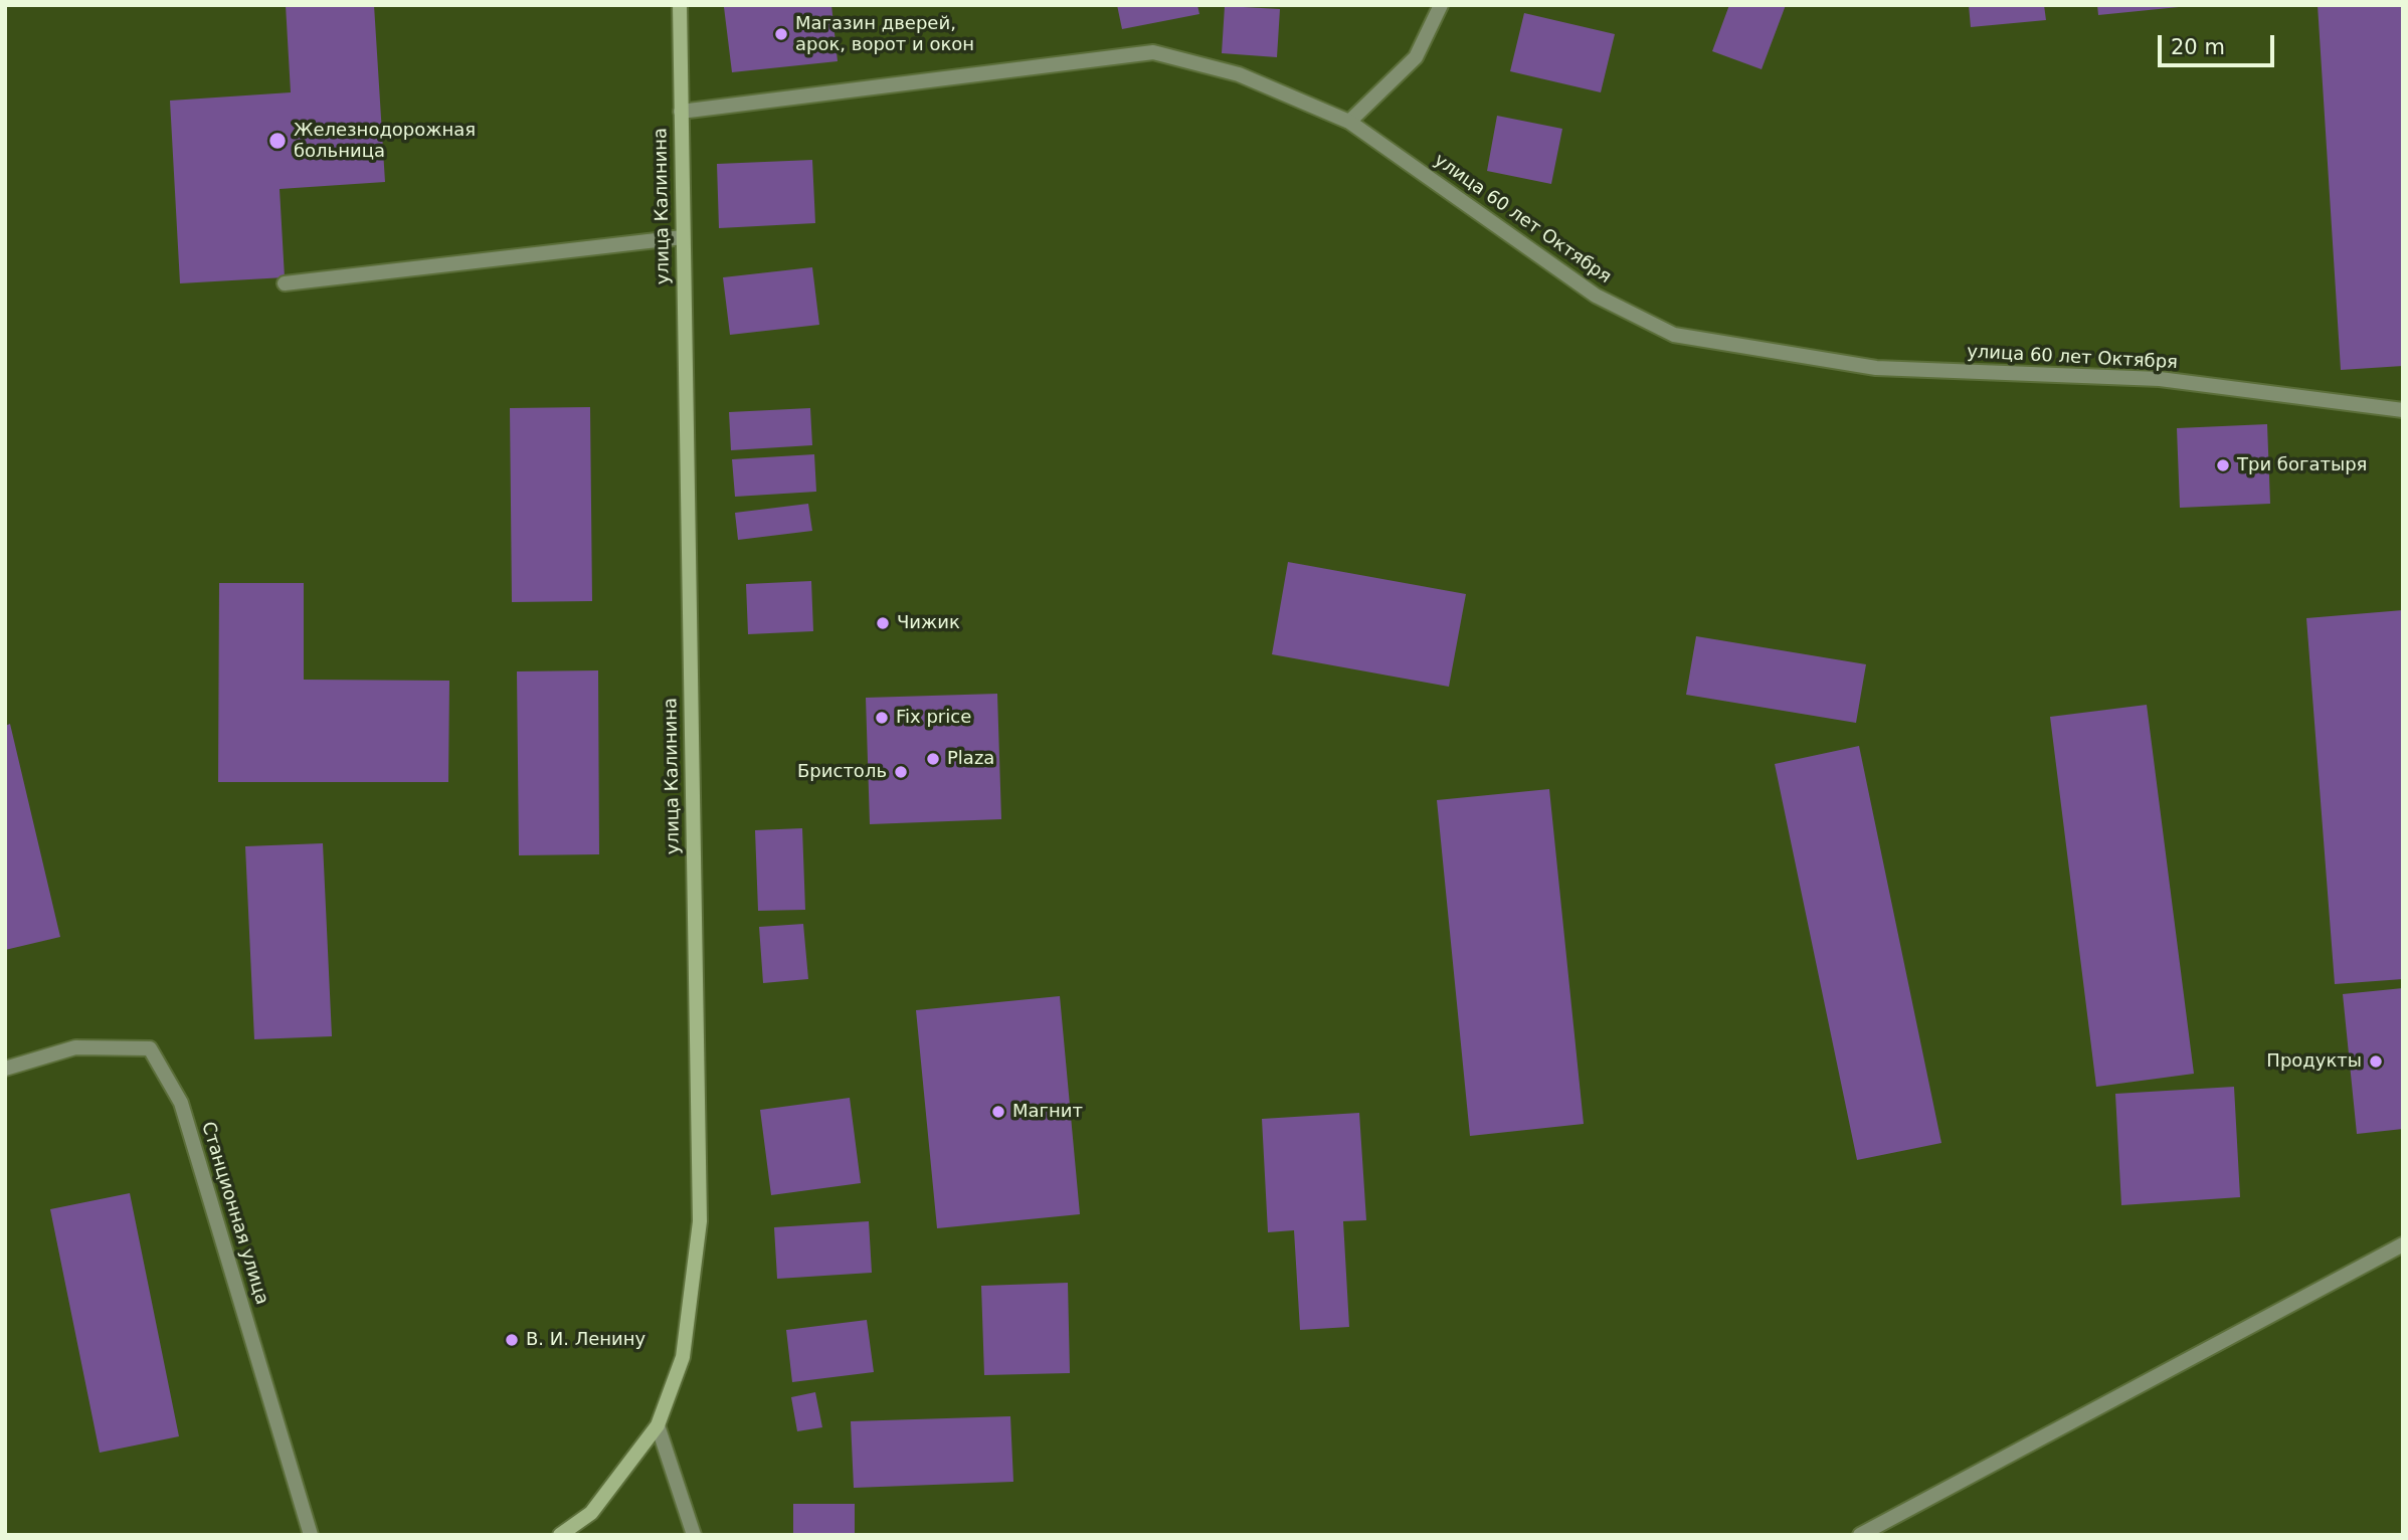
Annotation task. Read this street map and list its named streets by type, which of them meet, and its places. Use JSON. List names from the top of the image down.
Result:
{
  "streets": {
    "main road": ["улица Калинина"],
    "street": ["улица 60 лет Октября", "Станционная улица"]
  },
  "crossings": [
    ["улица Калинина", "улица 60 лет Октября"]
  ],
  "places": [
    "Магазин дверей, арок, ворот и окон",
    "Железнодорожная больница",
    "Три богатыря",
    "Чижик",
    "Fix price",
    "Plaza",
    "Бристоль",
    "Продукты",
    "Магнит",
    "В. И. Ленину"
  ],
  "scale_bar": "20 m"
}
